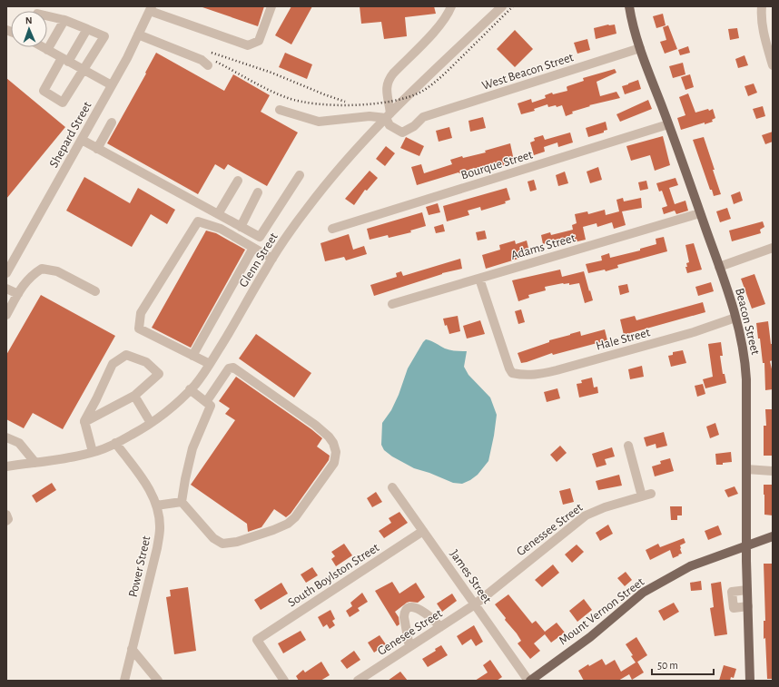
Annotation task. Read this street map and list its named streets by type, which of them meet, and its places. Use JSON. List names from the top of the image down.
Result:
{
  "streets": {
    "main road": ["Beacon Street", "Mount Vernon Street"],
    "street": [
      "West Beacon Street",
      "Shepard Street",
      "Bourque Street",
      "Adams Street",
      "Glenn Street",
      "Hale Street",
      "Genessee Street",
      "Power Street",
      "South Boylston Street",
      "James Street",
      "Genesee Street"
    ]
  },
  "crossings": [
    ["West Beacon Street", "Glenn Street"],
    ["West Beacon Street", "Beacon Street"],
    ["Bourque Street", "Beacon Street"],
    ["Adams Street", "Beacon Street"],
    ["Adams Street", "Hale Street"],
    ["Glenn Street", "Power Street"],
    ["Beacon Street", "Hale Street"],
    ["Beacon Street", "Mount Vernon Street"],
    ["Genessee Street", "James Street"],
    ["Genessee Street", "Genesee Street"],
    ["South Boylston Street", "James Street"],
    ["James Street", "Mount Vernon Street"],
    ["James Street", "Genesee Street"]
  ],
  "scale_bar": "50 m",
  "north": "top"
}
